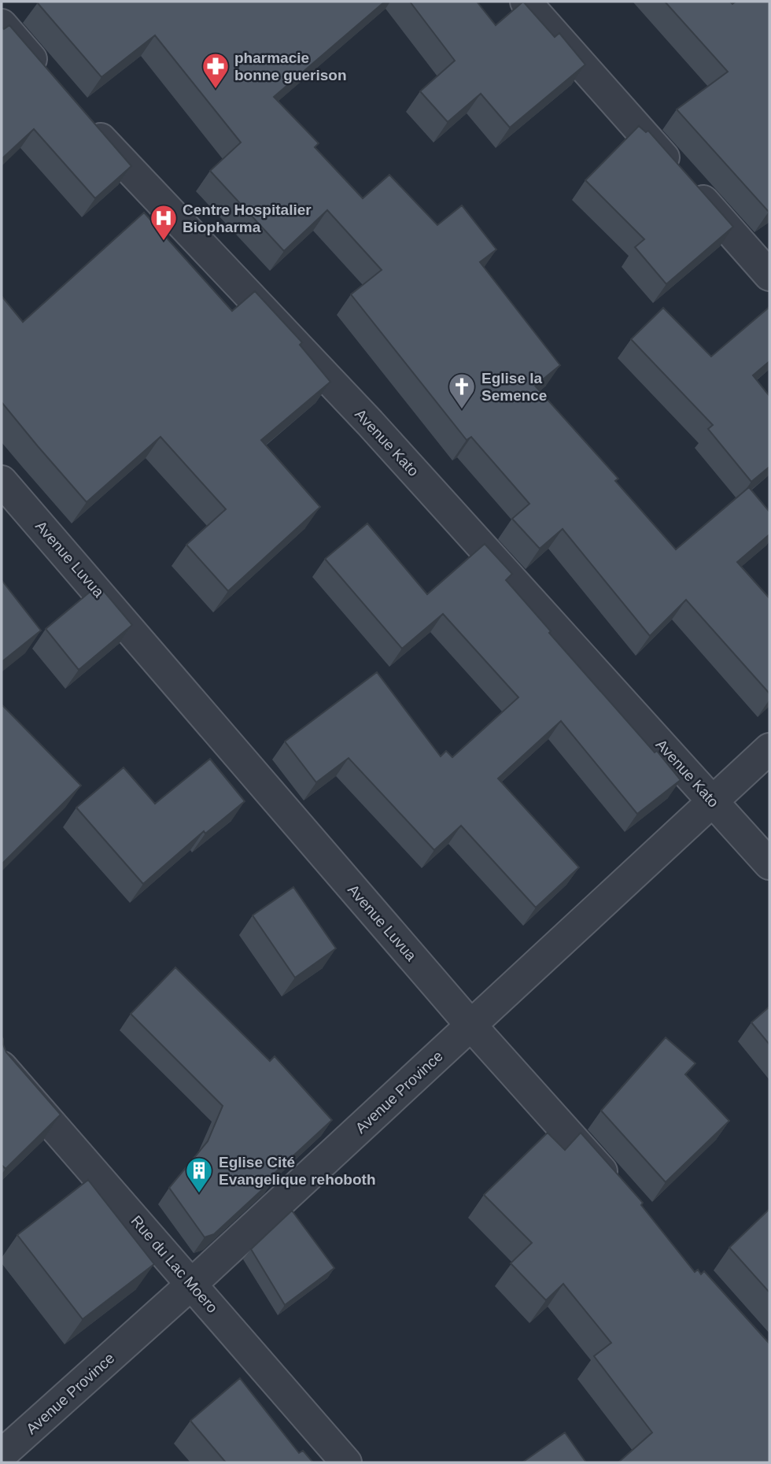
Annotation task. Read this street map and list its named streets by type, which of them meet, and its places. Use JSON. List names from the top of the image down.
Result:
{
  "streets": {
    "street": [
      "Avenue Kato",
      "Avenue Luvua",
      "Avenue Province",
      "Rue du Lac Moero"
    ]
  },
  "crossings": [
    ["Avenue Kato", "Avenue Province"],
    ["Avenue Luvua", "Avenue Province"],
    ["Avenue Province", "Rue du Lac Moero"]
  ],
  "places": {
    "pharmacy": ["pharmacie bonne guerison"],
    "hospital": ["Centre Hospitalier Biopharma"],
    "church": ["Eglise la Semence"],
    "building": ["Eglise Cité Evangelique rehoboth"]
  }
}
